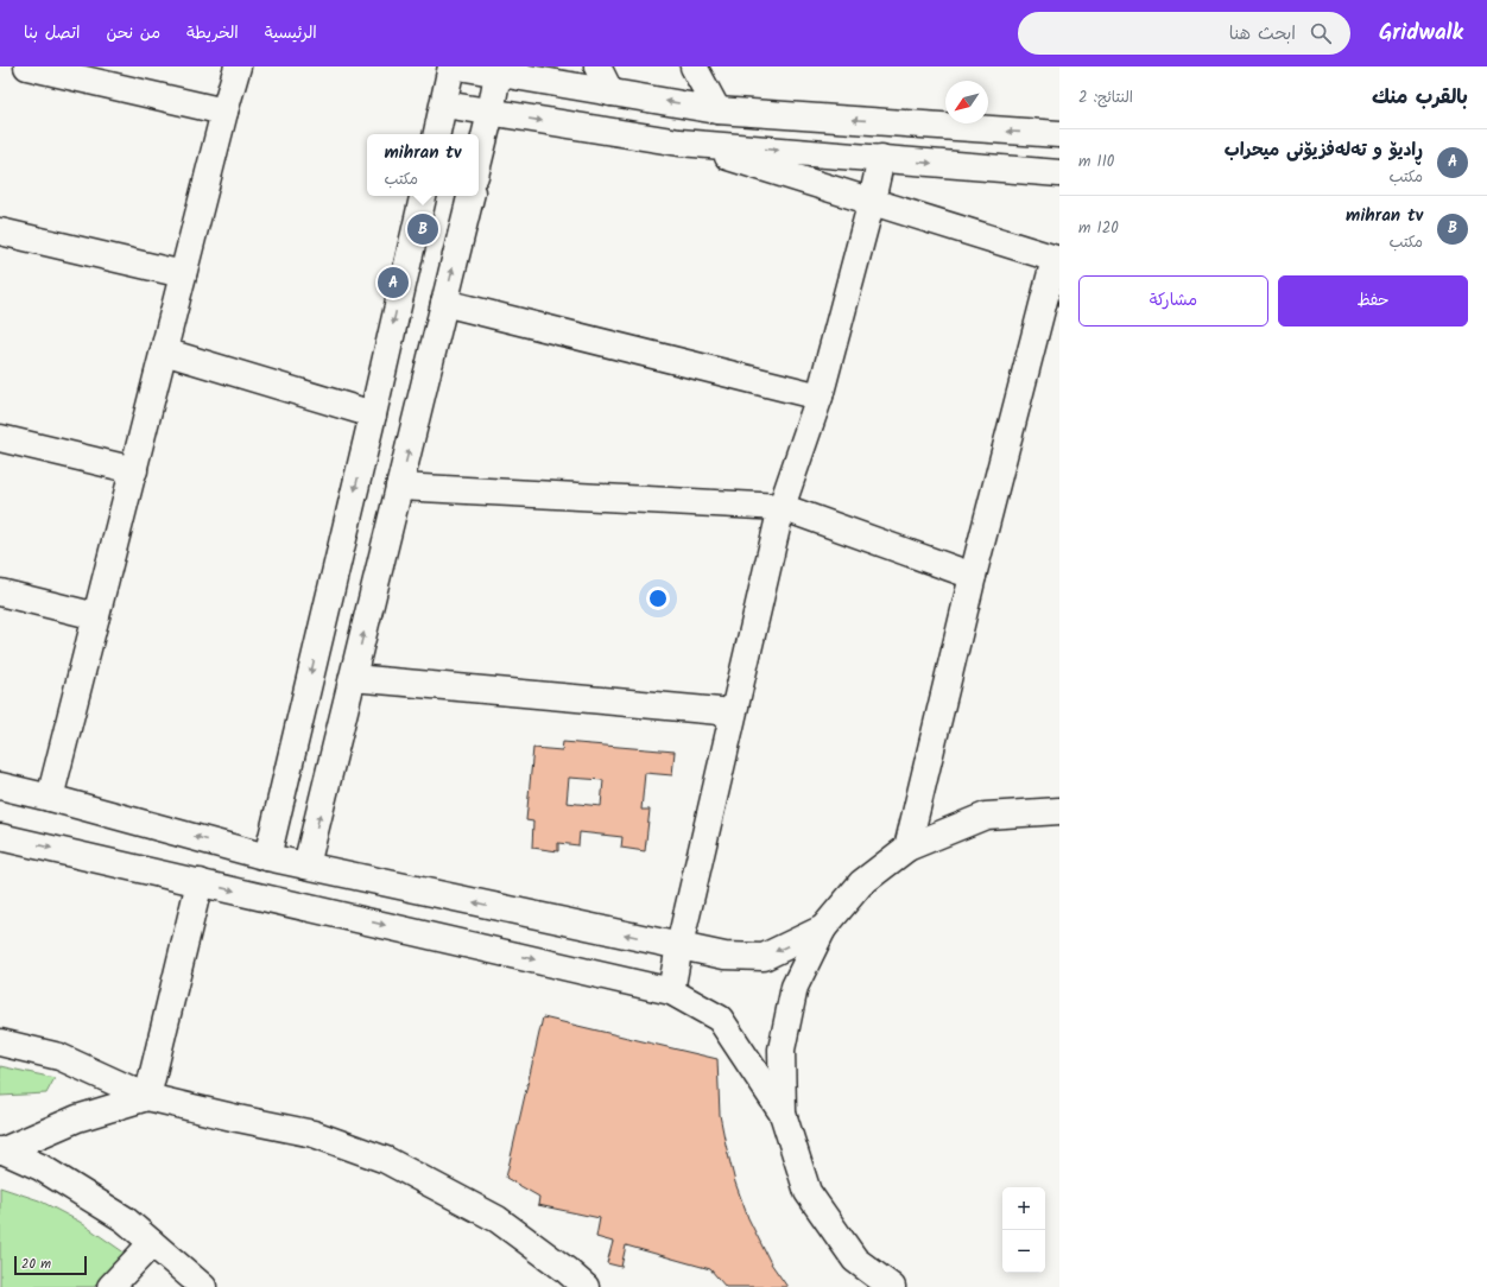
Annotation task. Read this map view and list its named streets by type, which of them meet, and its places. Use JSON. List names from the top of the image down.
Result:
{
  "scale_bar": "20 m",
  "north": "bottom left",
  "page": {
    "header": "Gridwalk",
    "search": "ابحث هنا",
    "nav": [
      "الرئيسية",
      "الخريطة",
      "من نحن",
      "اتصل بنا"
    ],
    "heading": ["بالقرب منك", "النتائج: 2"],
    "list": [
      {
        "mark": "A",
        "name": "ڕادیۆ و تەلەفزیۆنی میحراب",
        "note": "مكتب",
        "value": "110 m"
      },
      {
        "mark": "B",
        "name": "mihran tv",
        "note": "مكتب",
        "value": "120 m"
      }
    ],
    "popup": ["mihran tv", "مكتب"],
    "pins": ["B", "A"],
    "buttons": ["حفظ", "مشاركة"],
    "map_buttons": ["+", "−"],
    "scale": "20 m"
  }
}
